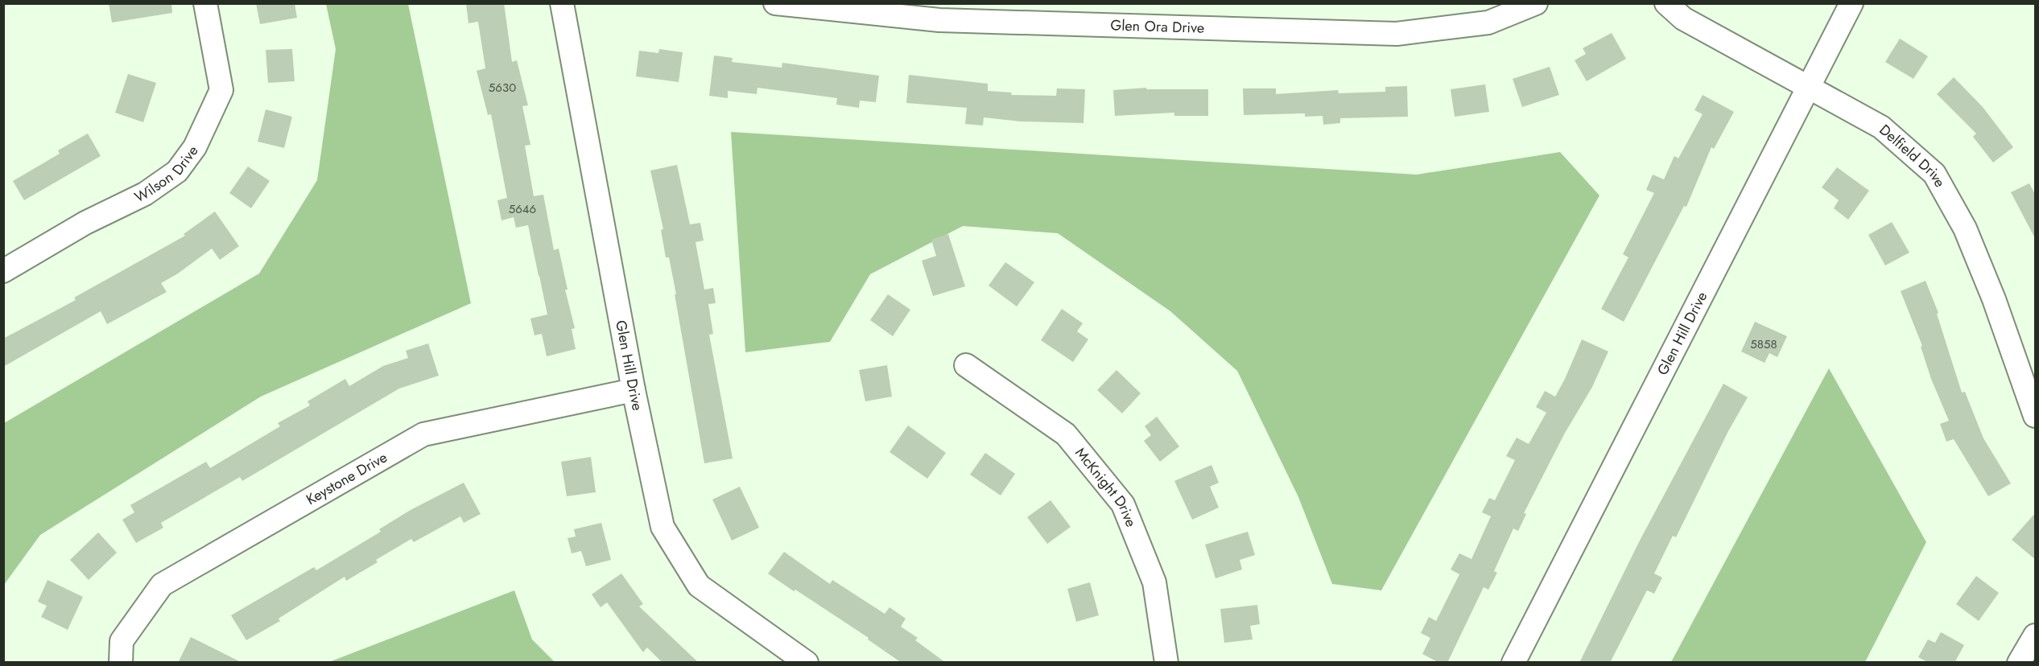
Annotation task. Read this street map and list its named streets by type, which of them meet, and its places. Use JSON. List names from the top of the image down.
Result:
{
  "streets": {
    "street": [
      "Glen Ora Drive",
      "Delfield Drive",
      "Wilson Drive",
      "Glen Hill Drive",
      "Keystone Drive",
      "McKnight Drive"
    ]
  },
  "crossings": [
    ["Delfield Drive", "Glen Hill Drive"],
    ["Glen Hill Drive", "Keystone Drive"]
  ],
  "house_numbers": ["5630", "5646", "5858"]
}
